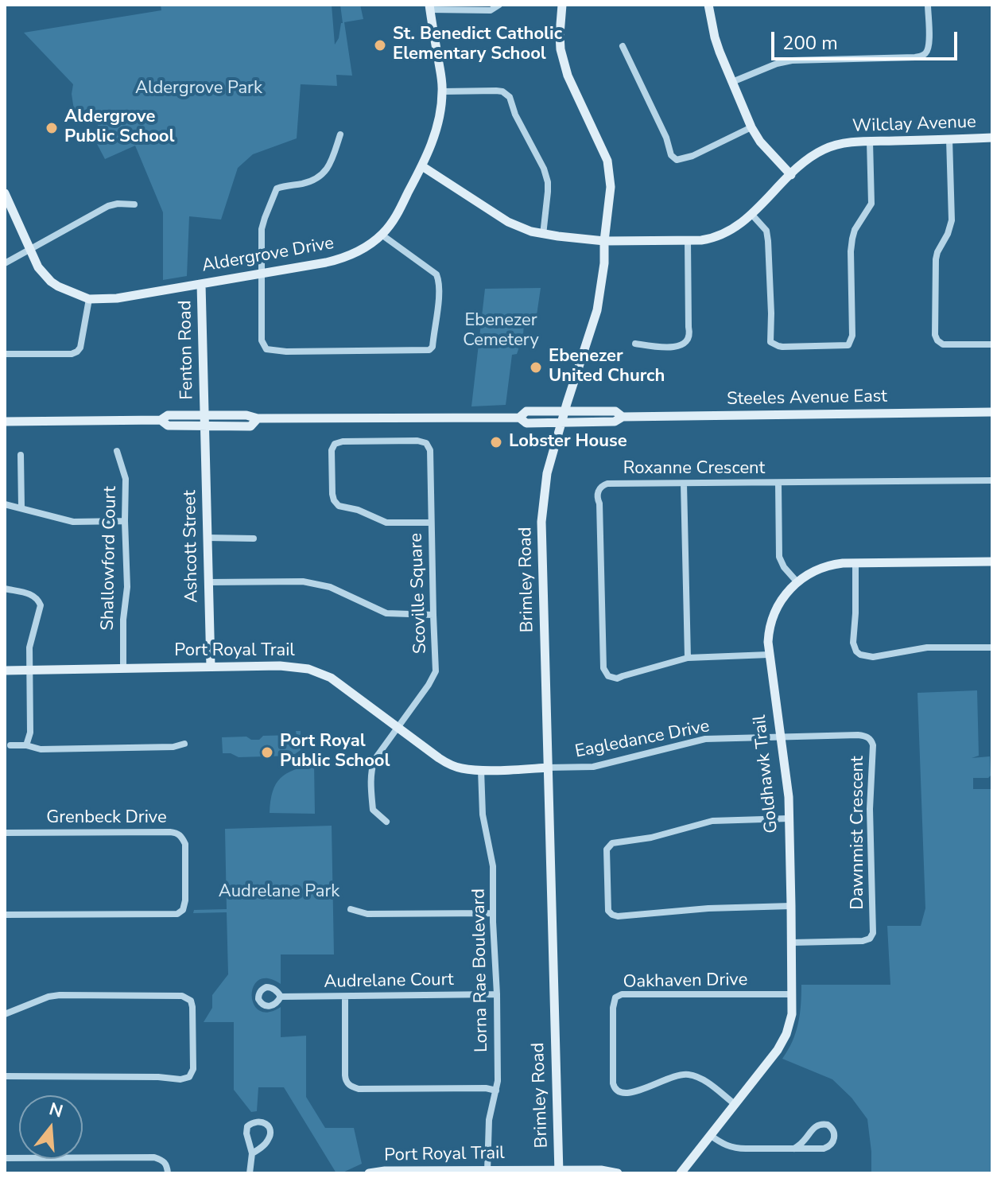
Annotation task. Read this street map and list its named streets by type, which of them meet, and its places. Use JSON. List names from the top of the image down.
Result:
{
  "streets": {
    "street": [
      "Wilclay Avenue",
      "Aldergrove Drive",
      "Fenton Road",
      "Steeles Avenue East",
      "Roxanne Crescent",
      "Ashcott Street",
      "Shallowford Court",
      "Brimley Road",
      "Scoville Square",
      "Port Royal Trail",
      "Eagledance Drive",
      "Goldhawk Trail",
      "Grenbeck Drive",
      "Dawnmist Crescent",
      "Lorna Rae Boulevard",
      "Audrelane Court",
      "Oakhaven Drive"
    ]
  },
  "crossings": [
    ["Wilclay Avenue", "Aldergrove Drive"],
    ["Wilclay Avenue", "Brimley Road"],
    ["Aldergrove Drive", "Fenton Road"],
    ["Fenton Road", "Steeles Avenue East"],
    ["Fenton Road", "Ashcott Street"],
    ["Steeles Avenue East", "Ashcott Street"],
    ["Steeles Avenue East", "Brimley Road"],
    ["Roxanne Crescent", "Goldhawk Trail"],
    ["Ashcott Street", "Port Royal Trail"],
    ["Shallowford Court", "Port Royal Trail"],
    ["Brimley Road", "Port Royal Trail"],
    ["Brimley Road", "Eagledance Drive"],
    ["Scoville Square", "Port Royal Trail"],
    ["Port Royal Trail", "Eagledance Drive"],
    ["Port Royal Trail", "Lorna Rae Boulevard"],
    ["Eagledance Drive", "Goldhawk Trail"],
    ["Eagledance Drive", "Dawnmist Crescent"],
    ["Goldhawk Trail", "Dawnmist Crescent"],
    ["Goldhawk Trail", "Oakhaven Drive"],
    ["Lorna Rae Boulevard", "Audrelane Court"]
  ],
  "parks": ["Aldergrove Park", "Ebenezer Cemetery", "Audrelane Park"],
  "places": [
    "St. Benedict Catholic Elementary School",
    "Aldergrove Public School",
    "Ebenezer United Church",
    "Lobster House",
    "Port Royal Public School"
  ],
  "scale_bar": "200 m",
  "north": "top"
}
